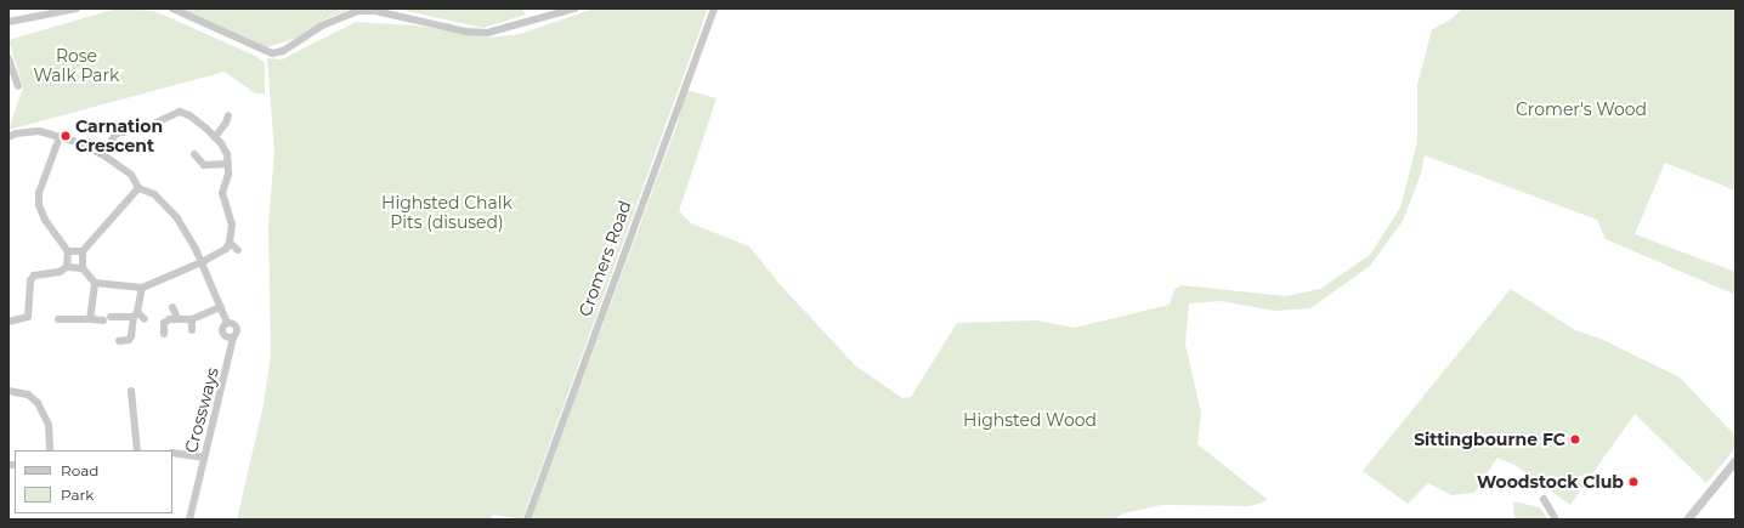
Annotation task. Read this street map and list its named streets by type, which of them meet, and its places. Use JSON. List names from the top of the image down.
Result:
{
  "streets": {
    "street": ["Cromers Road", "Crossways"]
  },
  "parks": [
    "Rose Walk Park",
    "Cromer's Wood",
    "Highsted Chalk Pits (disused)",
    "Highsted Wood"
  ],
  "places": ["Carnation Crescent", "Sittingbourne FC", "Woodstock Club"],
  "legend": ["Road", "Park"]
}
